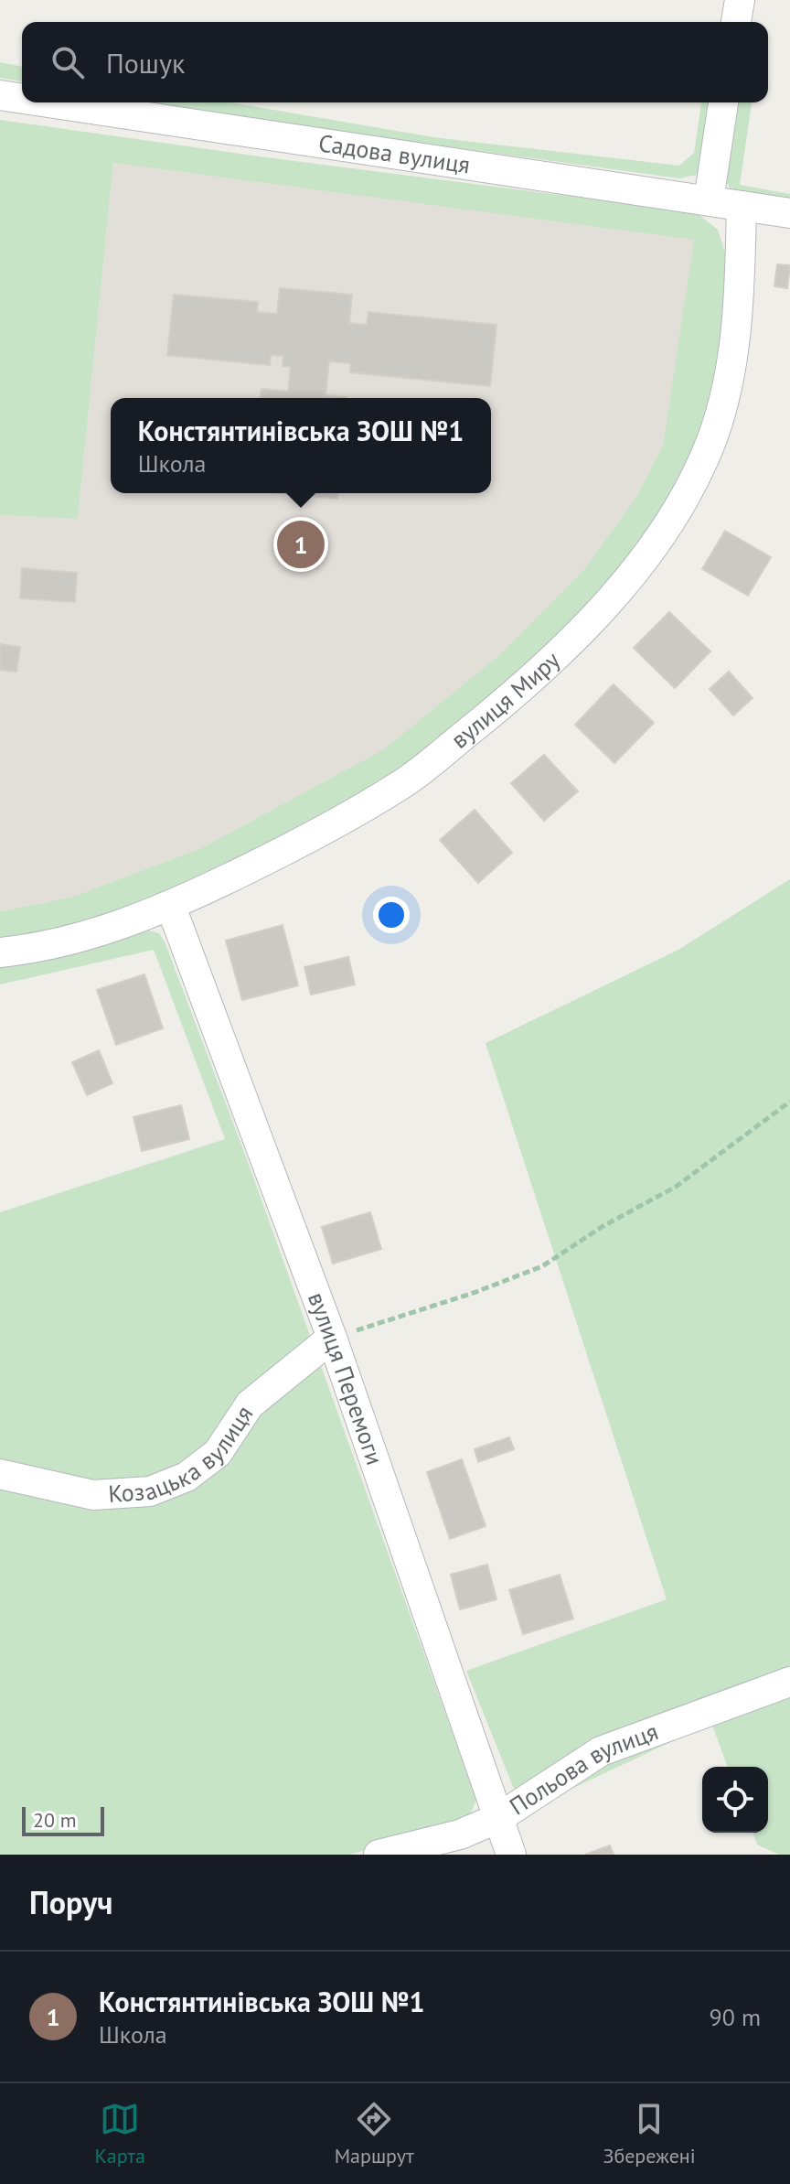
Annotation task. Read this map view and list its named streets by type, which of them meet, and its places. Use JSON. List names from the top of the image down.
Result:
{
  "streets": {
    "street": [
      "Садова вулиця",
      "вулиця Миру",
      "вулиця Перемоги",
      "Козацька вулиця",
      "Польова вулиця"
    ]
  },
  "crossings": [
    ["Садова вулиця", "вулиця Миру"],
    ["вулиця Миру", "вулиця Перемоги"],
    ["вулиця Перемоги", "Козацька вулиця"],
    ["вулиця Перемоги", "Польова вулиця"]
  ],
  "scale_bar": "20 m",
  "page": {
    "search": "Пошук",
    "popup": ["Констянтинівська ЗОШ №1", "Школа"],
    "pins": "1",
    "scale": "20 m",
    "heading": "Поруч",
    "list": [
      {
        "mark": "1",
        "name": "Констянтинівська ЗОШ №1",
        "note": "Школа",
        "value": "90 m"
      }
    ],
    "nav": ["Карта", "Маршрут", "Збережені"]
  }
}
